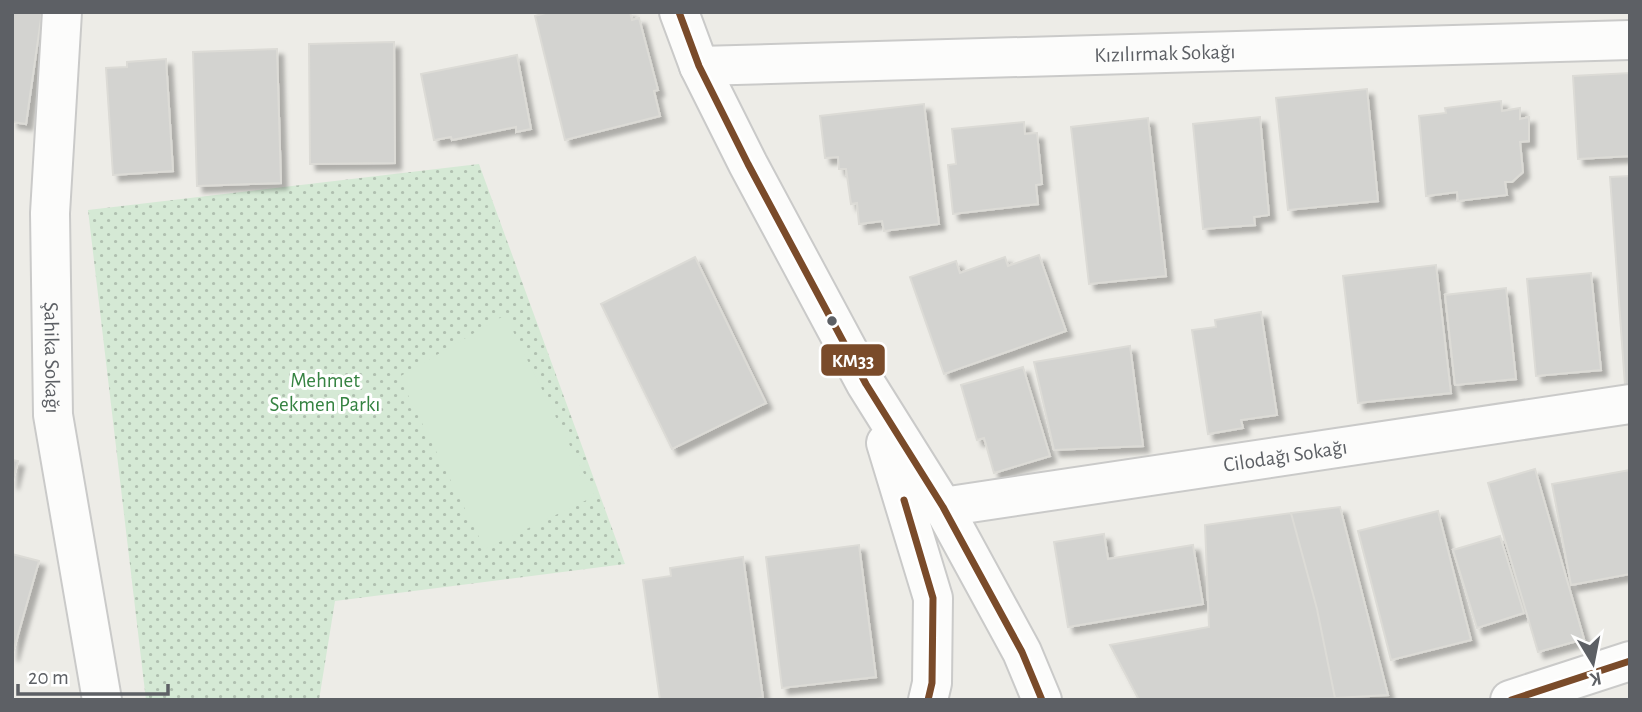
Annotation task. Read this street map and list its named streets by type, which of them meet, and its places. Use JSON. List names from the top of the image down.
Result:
{
  "streets": {
    "street": ["Kızılırmak Sokağı", "Şahika Sokağı", "Cilodağı Sokağı"]
  },
  "parks": ["Mehmet Sekmen Parkı"],
  "lines": ["transit line KM33"],
  "scale_bar": "20 m",
  "north": "bottom"
}
